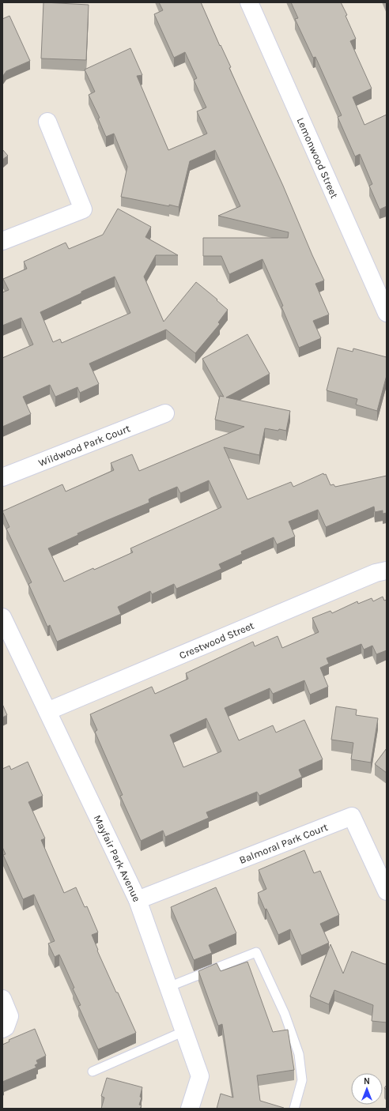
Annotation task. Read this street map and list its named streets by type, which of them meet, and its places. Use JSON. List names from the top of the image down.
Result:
{
  "streets": {
    "street": [
      "Lemonwood Street",
      "Wildwood Park Court",
      "Crestwood Street",
      "Balmoral Park Court",
      "Mayfair Park Avenue"
    ]
  },
  "crossings": [
    ["Crestwood Street", "Mayfair Park Avenue"],
    ["Balmoral Park Court", "Mayfair Park Avenue"]
  ],
  "north": "top"
}
